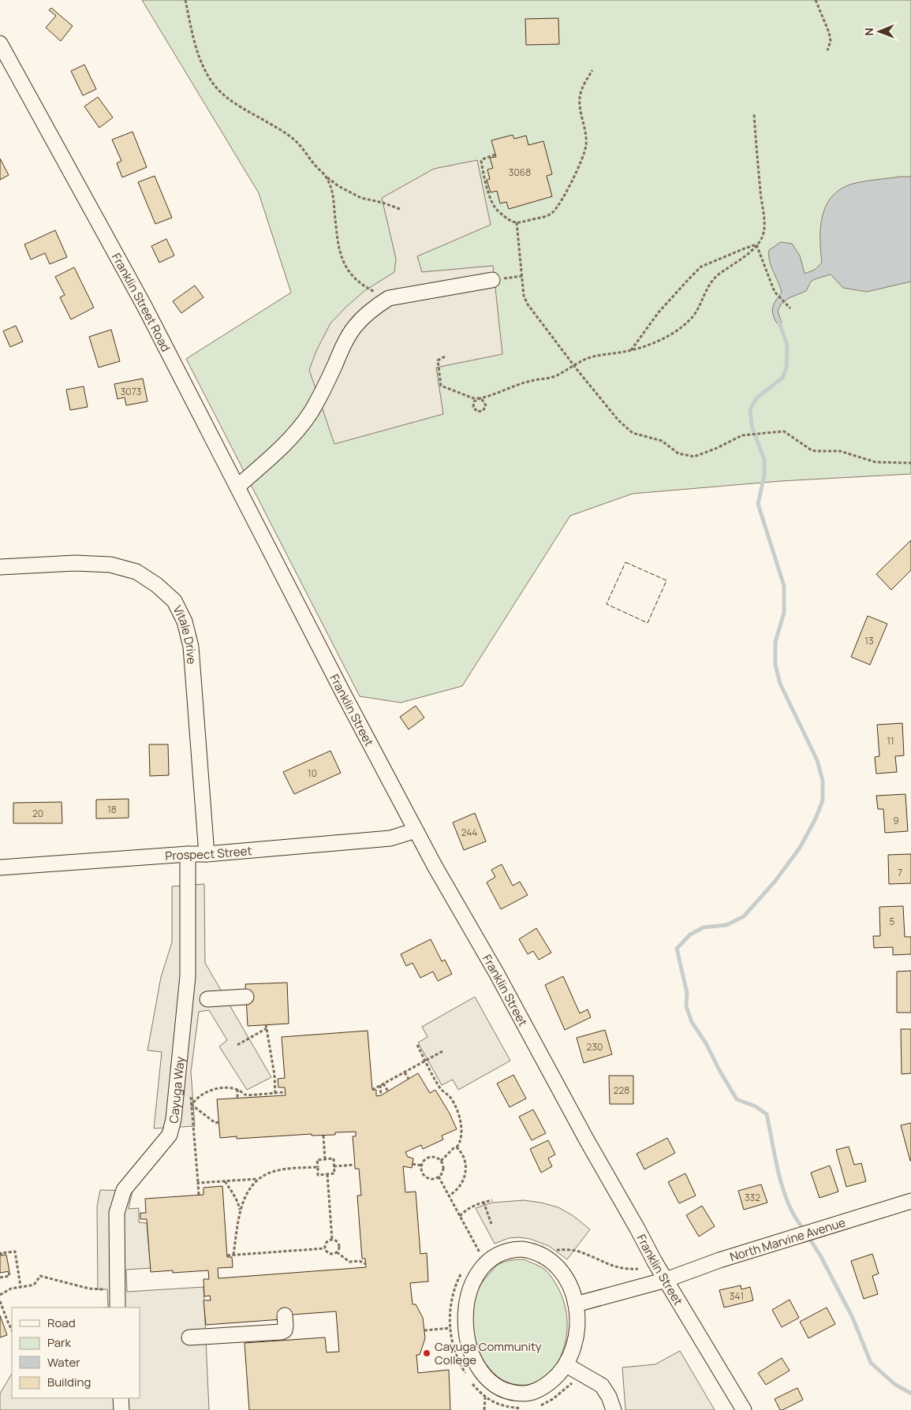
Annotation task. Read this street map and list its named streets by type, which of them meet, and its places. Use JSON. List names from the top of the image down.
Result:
{
  "streets": {
    "street": [
      "Franklin Street Road",
      "Vitale Drive",
      "Franklin Street",
      "Prospect Street",
      "Cayuga Way",
      "North Marvine Avenue"
    ]
  },
  "crossings": [
    ["Franklin Street Road", "Franklin Street"],
    ["Vitale Drive", "Prospect Street"],
    ["Franklin Street", "Prospect Street"],
    ["Franklin Street", "North Marvine Avenue"],
    ["Prospect Street", "Cayuga Way"]
  ],
  "places": ["Cayuga Community College"],
  "house_numbers": [
    "3068",
    "3073",
    "13",
    "11",
    "10",
    "18",
    "20",
    "9",
    "244",
    "7",
    "5",
    "230",
    "228",
    "332",
    "341"
  ],
  "legend": [
    "Road",
    "Park",
    "Water",
    "Building"
  ],
  "north": "left"
}
